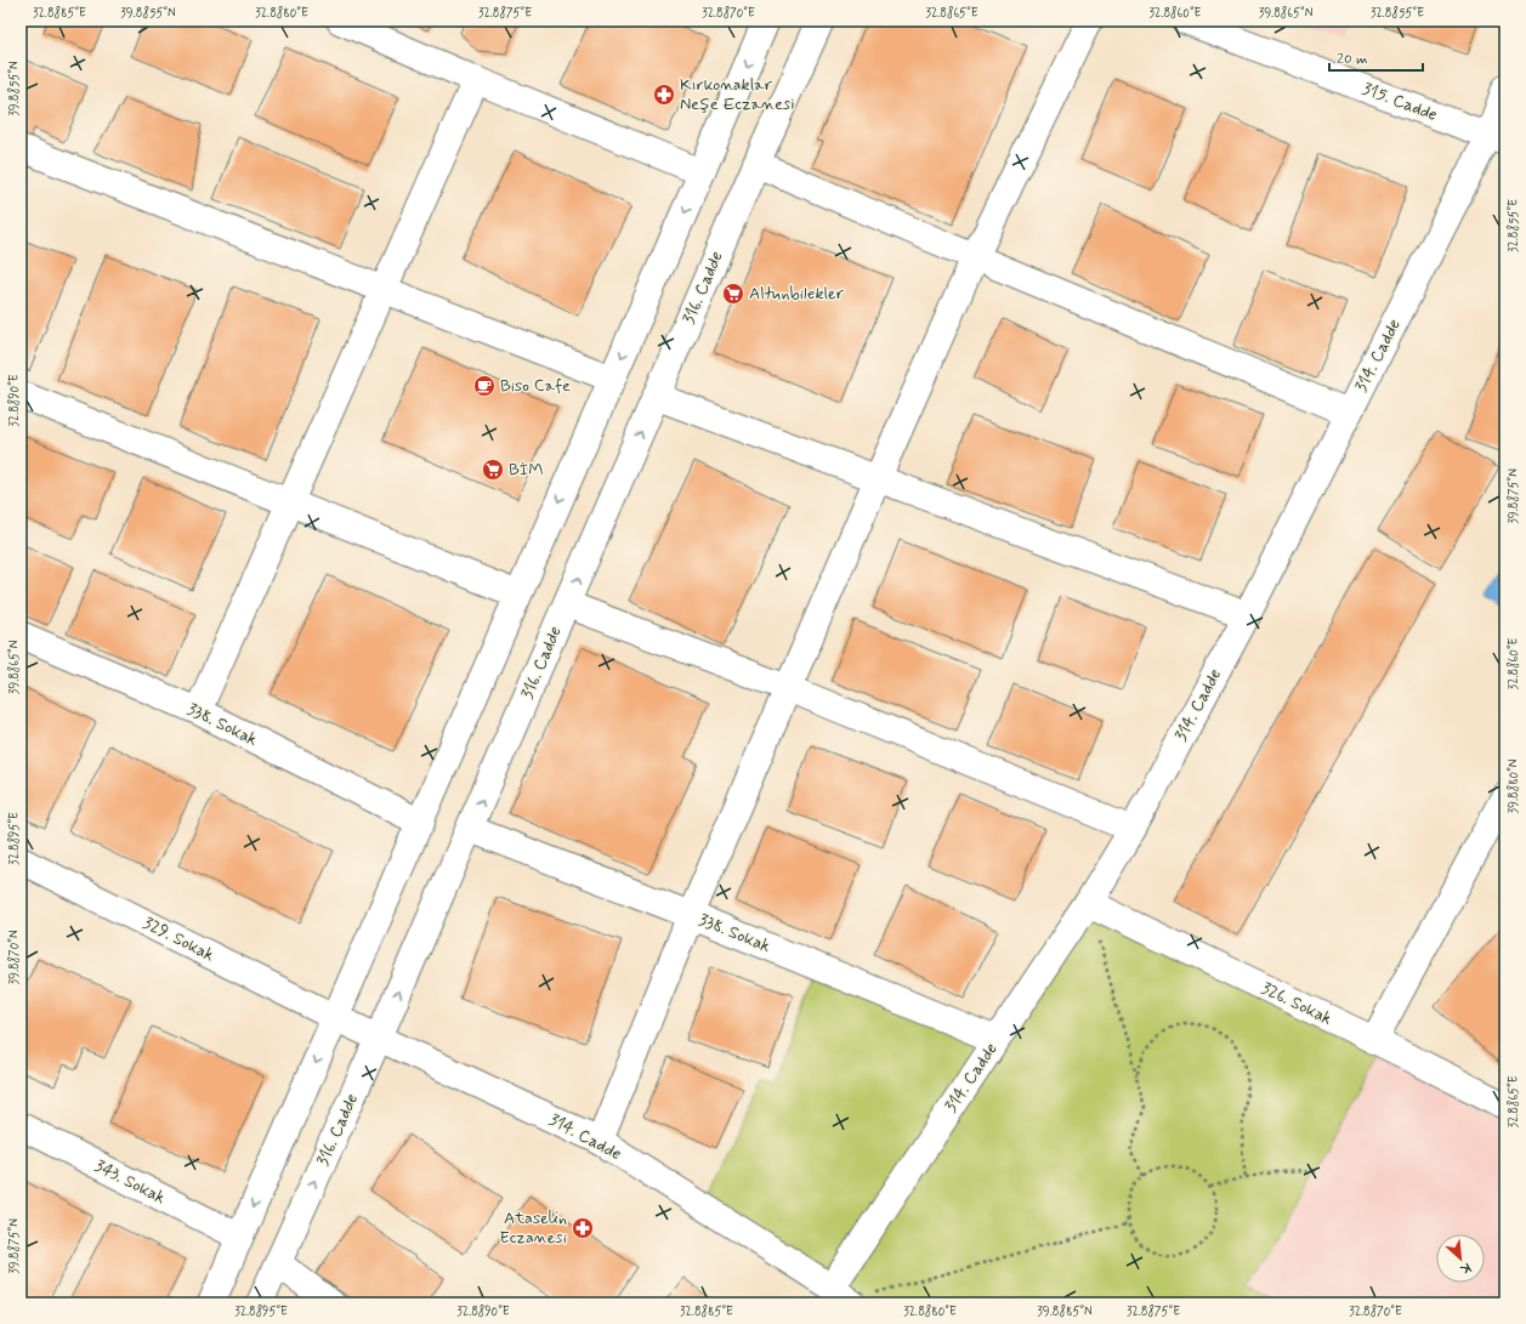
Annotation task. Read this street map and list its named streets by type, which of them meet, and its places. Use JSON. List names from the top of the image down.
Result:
{
  "streets": {
    "street": [
      "315. Cadde",
      "316. Cadde",
      "314. Cadde",
      "338. Sokak",
      "329. Sokak",
      "326. Sokak",
      "343. Sokak"
    ]
  },
  "crossings": [
    ["315. Cadde", "314. Cadde"],
    ["316. Cadde", "314. Cadde"],
    ["316. Cadde", "338. Sokak"],
    ["316. Cadde", "329. Sokak"],
    ["314. Cadde", "338. Sokak"],
    ["314. Cadde", "329. Sokak"],
    ["314. Cadde", "326. Sokak"]
  ],
  "places": {
    "pharmacy": ["Kırkonaklar Neşe Eczanesi", "Ataselin Eczanesi"],
    "supermarket": ["Altunbilekler", "BİM"],
    "cafe": ["Biso Cafe"]
  },
  "scale_bar": "20 m",
  "north": "bottom right",
  "coordinates": [
    "32.8885°E",
    "39.8855°N",
    "32.8880°E",
    "32.8875°E",
    "32.8870°E",
    "32.8865°E",
    "32.8860°E",
    "39.8865°N",
    "32.8855°E",
    "32.8890°E",
    "39.8875°N",
    "39.8880°N",
    "32.8895°E",
    "39.8870°N",
    "39.8885°N"
  ]
}
